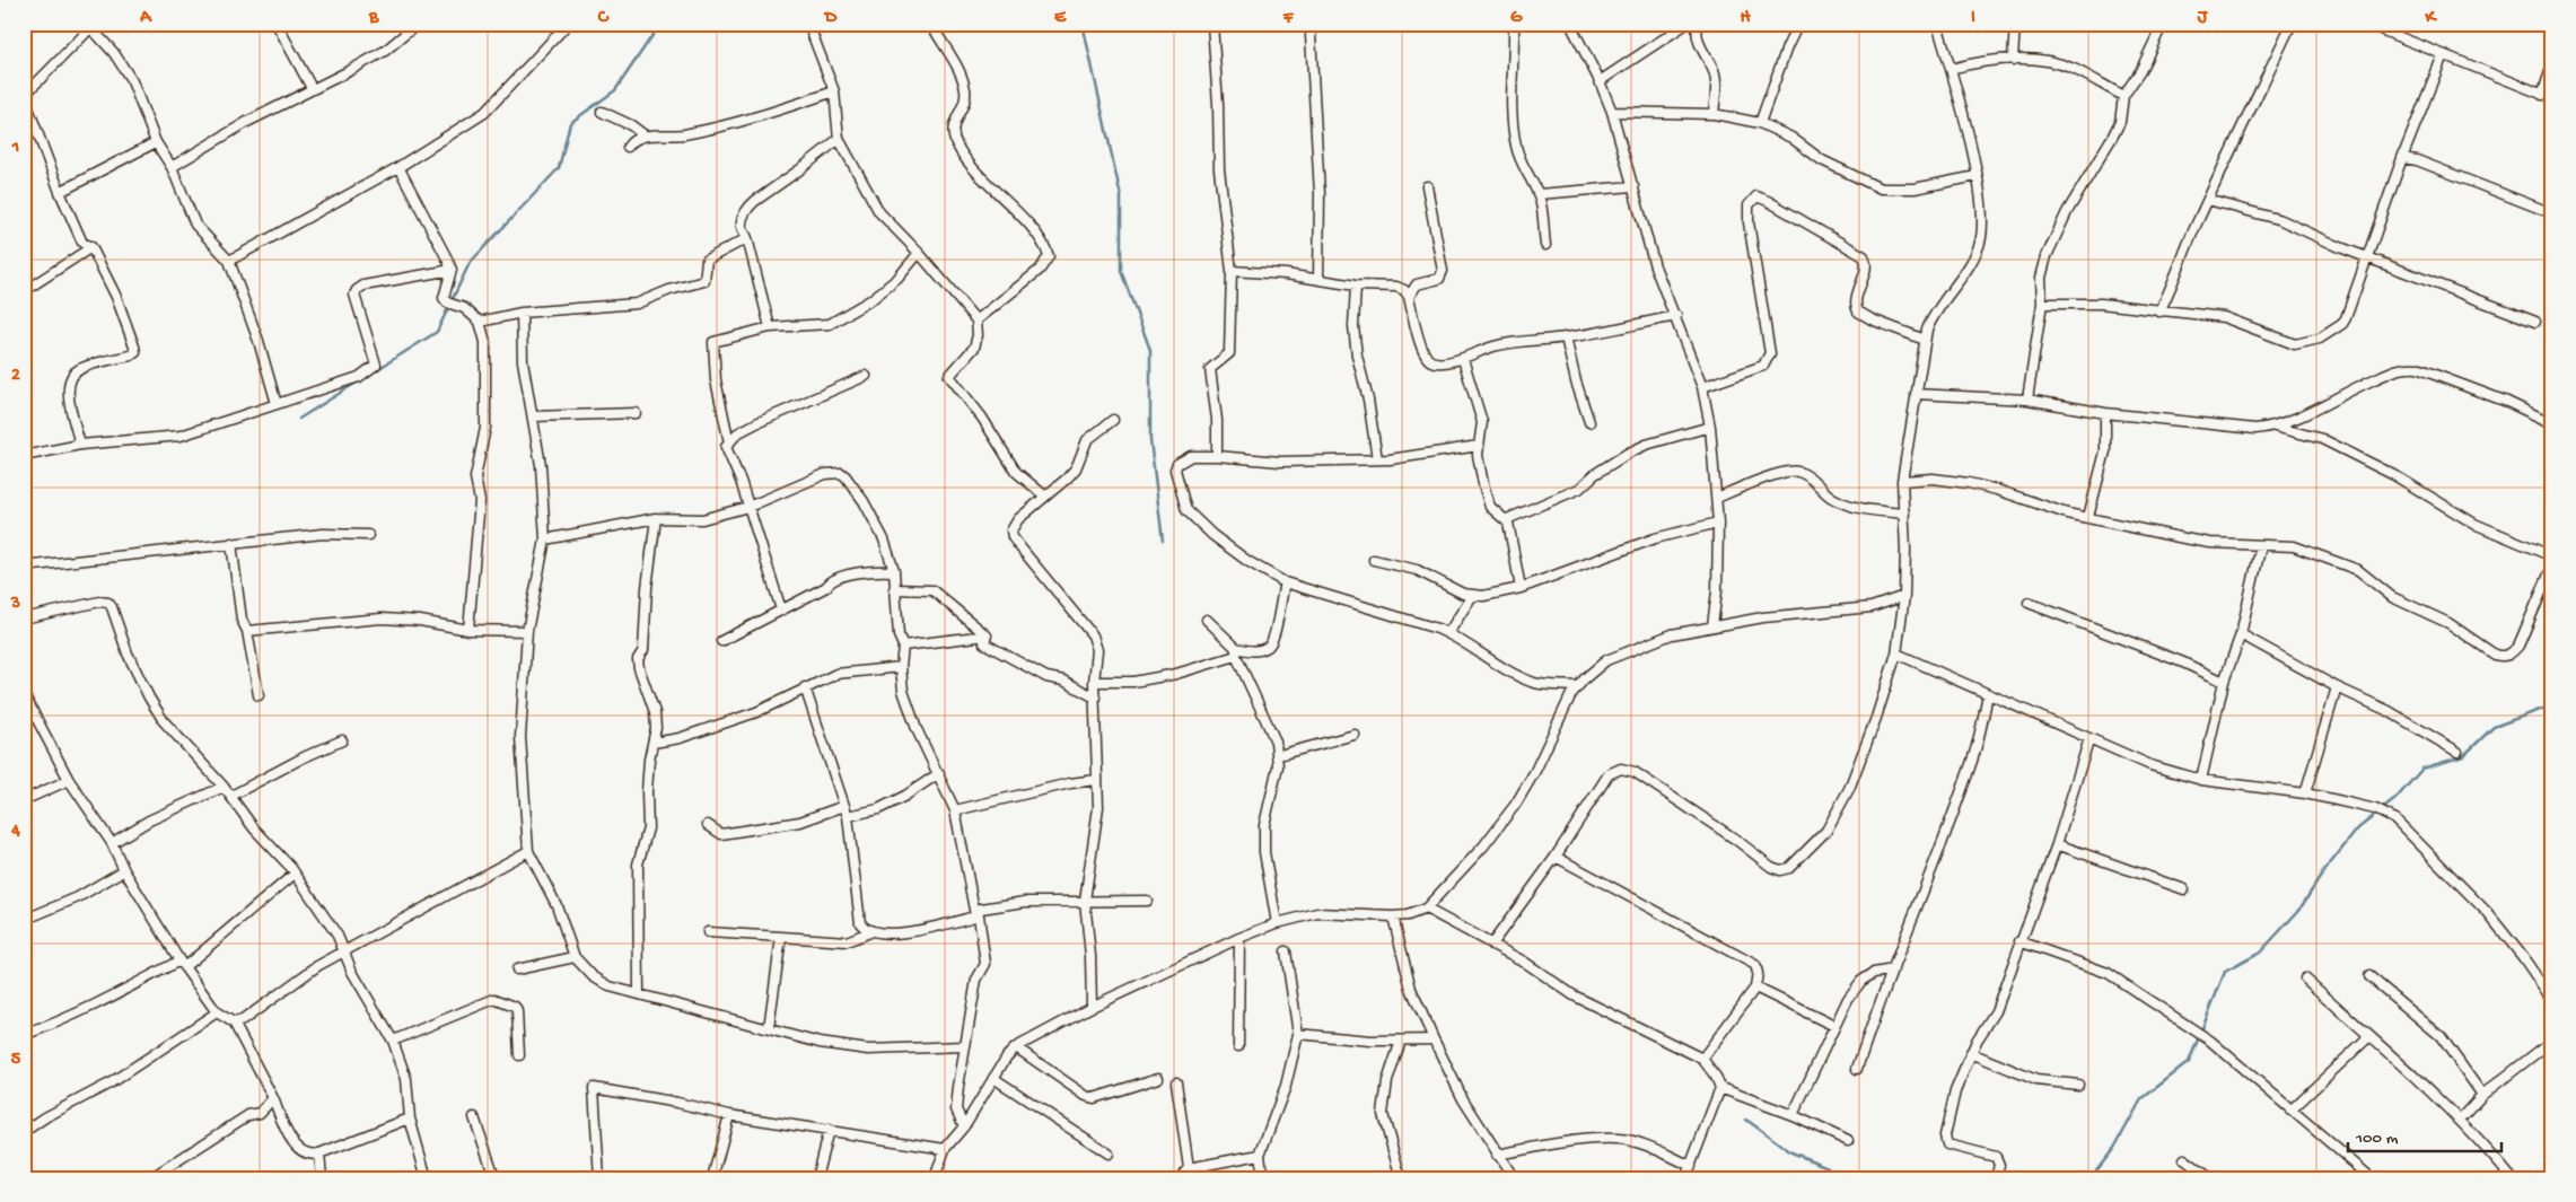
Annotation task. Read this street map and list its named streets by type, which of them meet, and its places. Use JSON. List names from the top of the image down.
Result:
{
  "scale_bar": "100 m",
  "grid": {
    "columns": [
      "A",
      "B",
      "C",
      "D",
      "E",
      "F",
      "G",
      "H",
      "I",
      "J",
      "K"
    ],
    "rows": [
      "1",
      "2",
      "3",
      "4",
      "5"
    ]
  }
}
